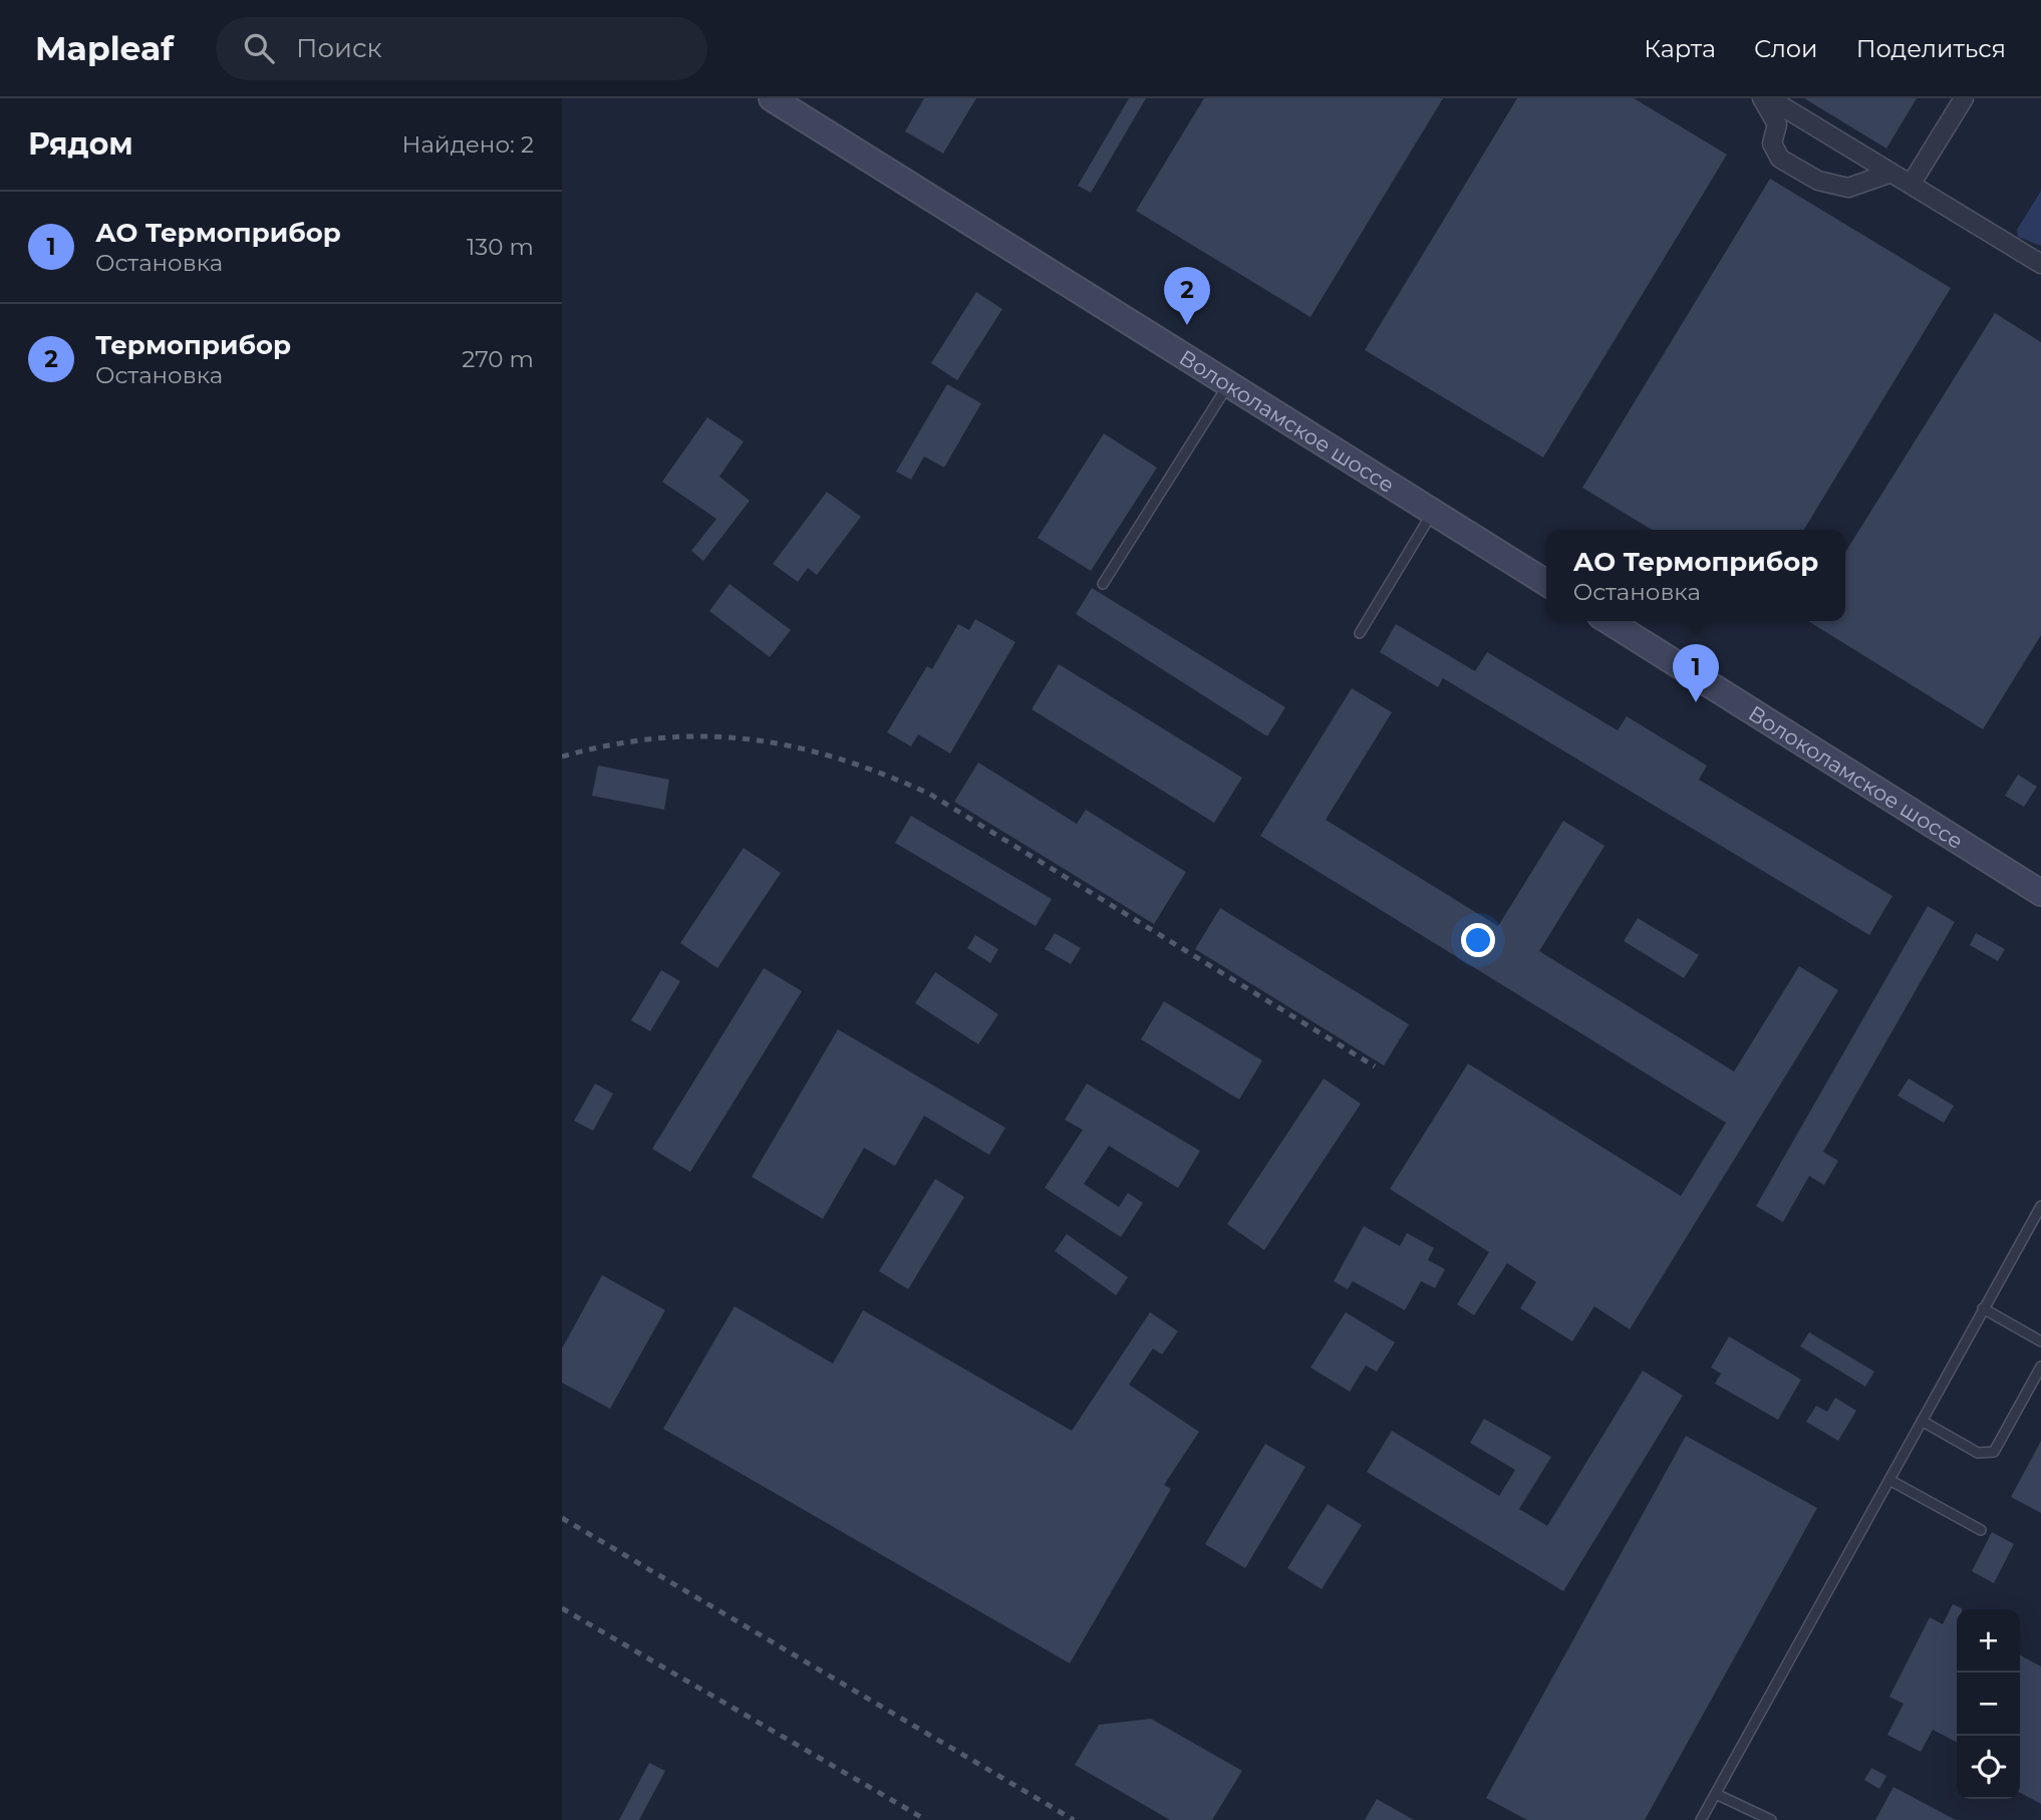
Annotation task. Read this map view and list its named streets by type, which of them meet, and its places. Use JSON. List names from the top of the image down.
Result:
{
  "streets": {
    "street": ["Волоколамское шоссе"]
  },
  "page": {
    "header": "Mapleaf",
    "search": "Поиск",
    "nav": ["Карта", "Слои", "Поделиться"],
    "heading": ["Рядом", "Найдено: 2"],
    "list": [
      {
        "mark": "1",
        "name": "АО Термоприбор",
        "note": "Остановка",
        "value": "130 m"
      },
      {
        "mark": "2",
        "name": "Термоприбор",
        "note": "Остановка",
        "value": "270 m"
      }
    ],
    "pins": ["2", "1"],
    "popup": ["АО Термоприбор", "Остановка"],
    "map_buttons": ["+", "−"]
  }
}
